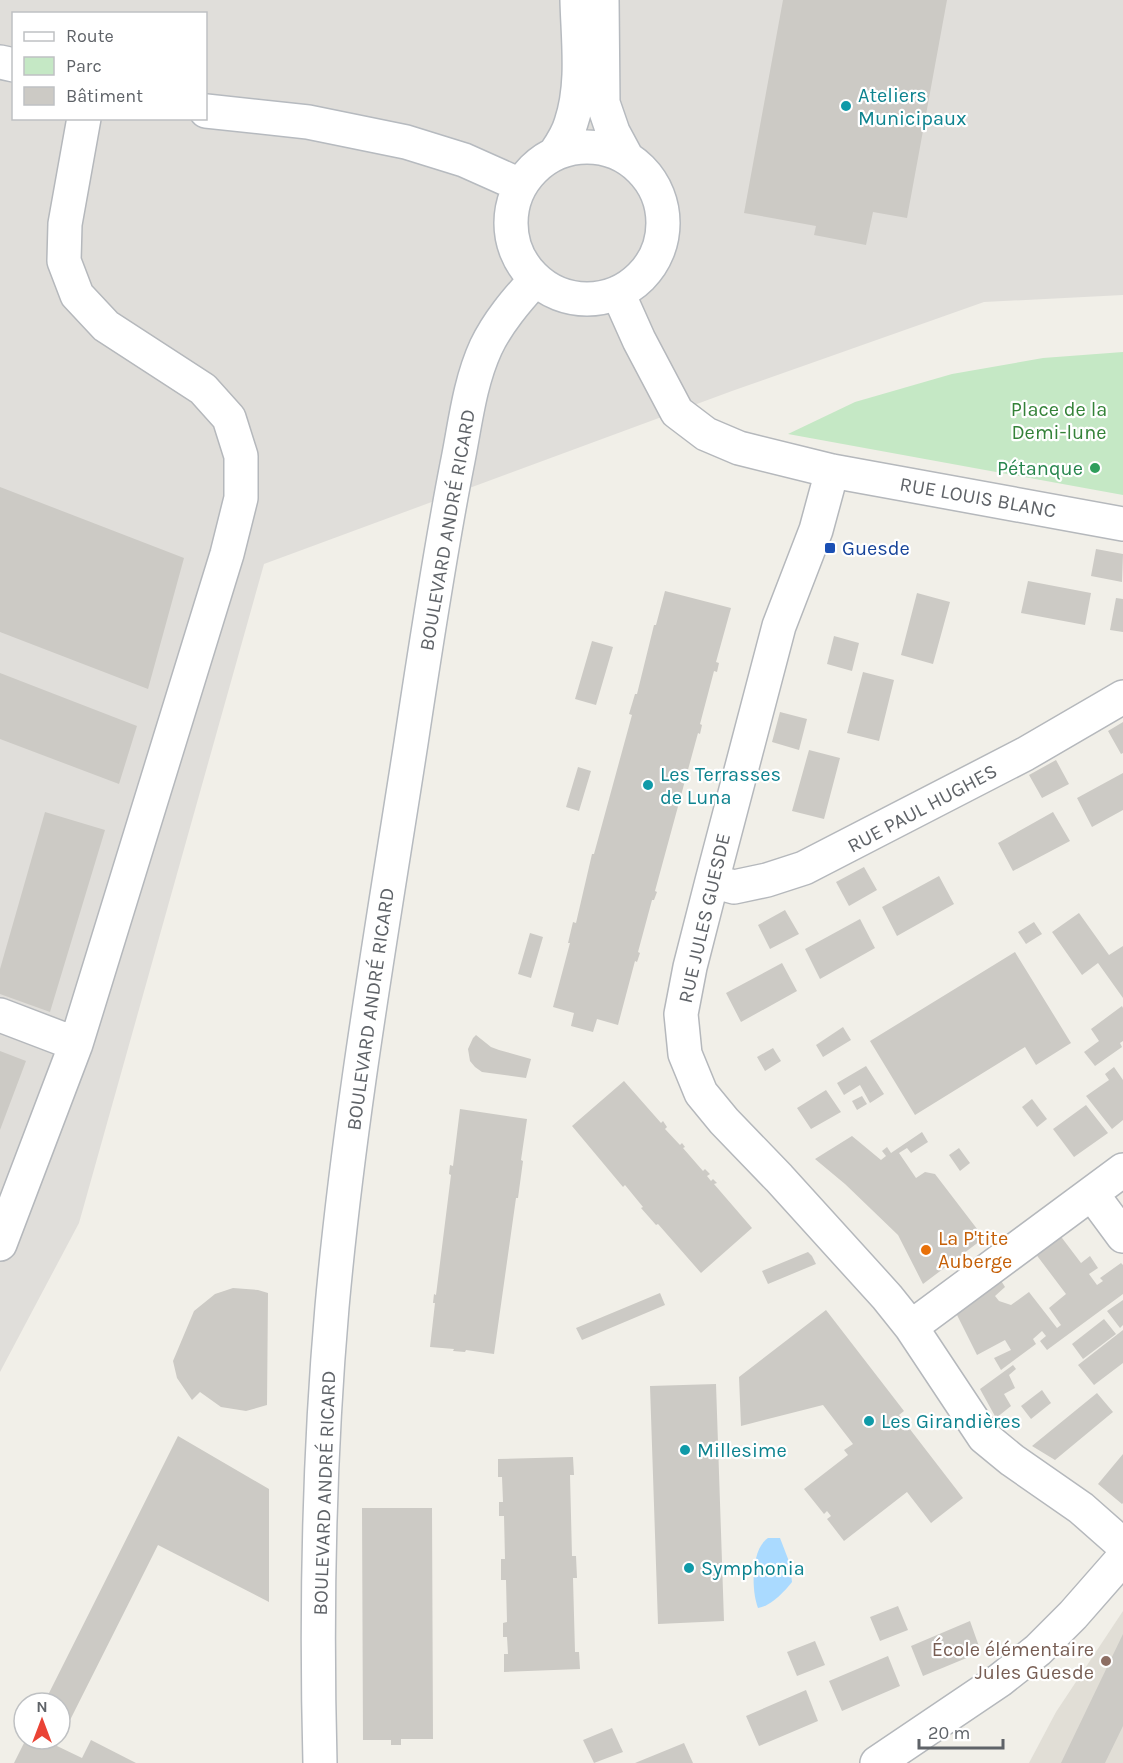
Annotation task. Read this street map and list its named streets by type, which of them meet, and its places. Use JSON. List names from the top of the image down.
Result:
{
  "streets": {
    "street": [
      "RUE LOUIS BLANC",
      "BOULEVARD ANDRÉ RICARD",
      "RUE PAUL HUGHES",
      "RUE JULES GUESDE"
    ]
  },
  "crossings": [
    ["RUE LOUIS BLANC", "RUE JULES GUESDE"],
    ["RUE PAUL HUGHES", "RUE JULES GUESDE"]
  ],
  "parks": ["Place de la Demi-lune"],
  "places": {
    "other": [
      "Ateliers Municipaux",
      "Pétanque",
      "Les Terrasses de Luna",
      "La P'tite Auberge",
      "Les Girandières",
      "Millesime",
      "Symphonia",
      "École élémentaire Jules Guesde"
    ],
    "transit": ["Guesde"]
  },
  "legend": ["Route", "Parc", "Bâtiment"],
  "scale_bar": "20 m",
  "north": "top"
}
